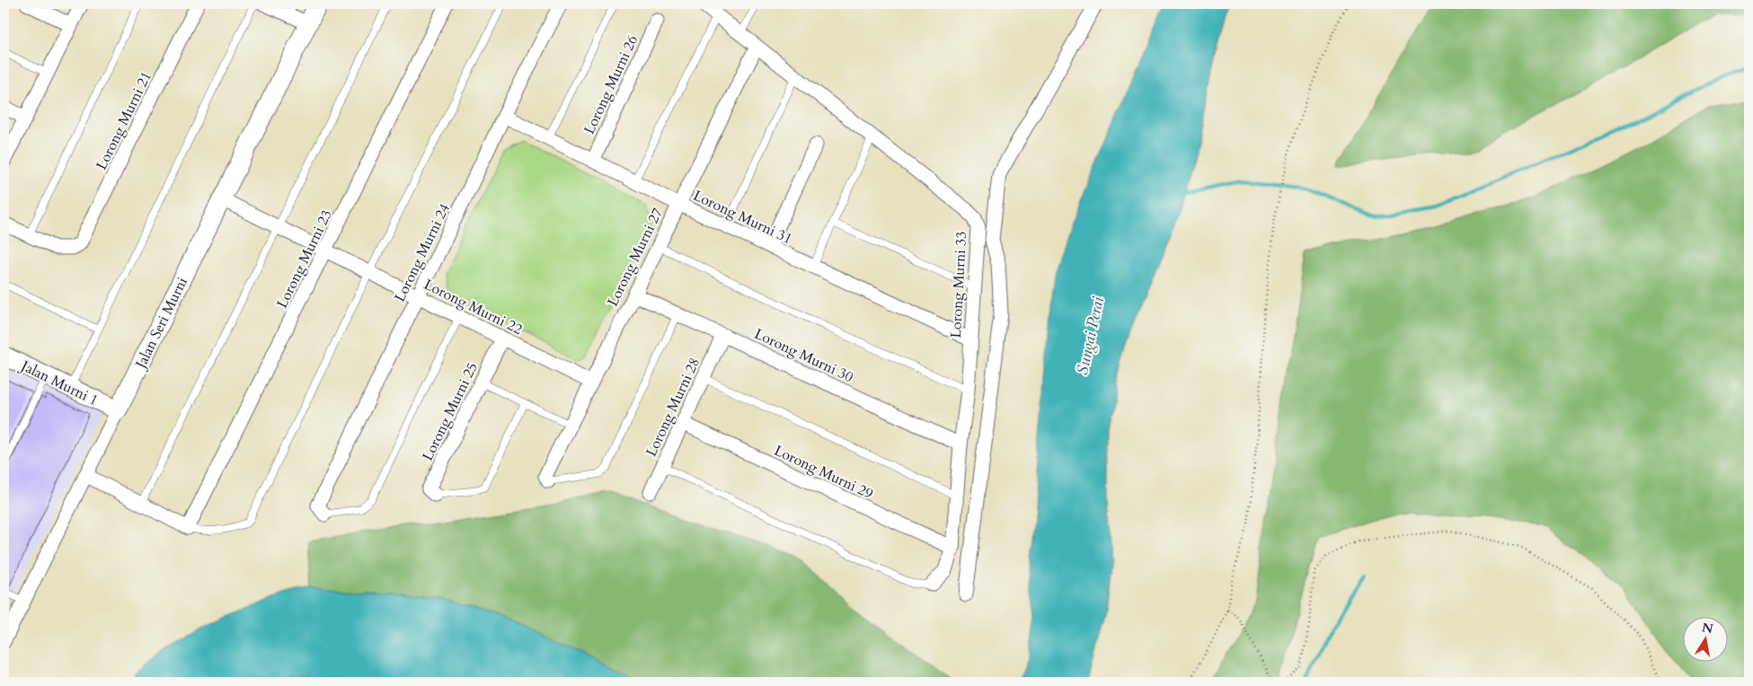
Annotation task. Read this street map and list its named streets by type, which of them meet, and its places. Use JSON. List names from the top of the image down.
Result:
{
  "streets": {
    "street": [
      "Lorong Murni 26",
      "Lorong Murni 21",
      "Lorong Murni 31",
      "Lorong Murni 24",
      "Lorong Murni 27",
      "Lorong Murni 23",
      "Lorong Murni 33",
      "Lorong Murni 22",
      "Jalan Seri Murni",
      "Lorong Murni 30",
      "Jalan Murni 1",
      "Lorong Murni 28",
      "Lorong Murni 25",
      "Lorong Murni 29"
    ]
  },
  "crossings": [
    ["Lorong Murni 26", "Lorong Murni 31"],
    ["Lorong Murni 31", "Lorong Murni 24"],
    ["Lorong Murni 31", "Lorong Murni 27"],
    ["Lorong Murni 31", "Lorong Murni 33"],
    ["Lorong Murni 24", "Lorong Murni 22"],
    ["Lorong Murni 27", "Lorong Murni 33"],
    ["Lorong Murni 27", "Lorong Murni 22"],
    ["Lorong Murni 27", "Lorong Murni 30"],
    ["Lorong Murni 23", "Lorong Murni 22"],
    ["Lorong Murni 33", "Lorong Murni 30"],
    ["Lorong Murni 33", "Lorong Murni 29"],
    ["Lorong Murni 22", "Jalan Seri Murni"],
    ["Lorong Murni 22", "Lorong Murni 25"],
    ["Jalan Seri Murni", "Jalan Murni 1"],
    ["Lorong Murni 30", "Lorong Murni 28"],
    ["Lorong Murni 28", "Lorong Murni 29"]
  ],
  "water": ["Sungai Perai"],
  "north": "top"
}
